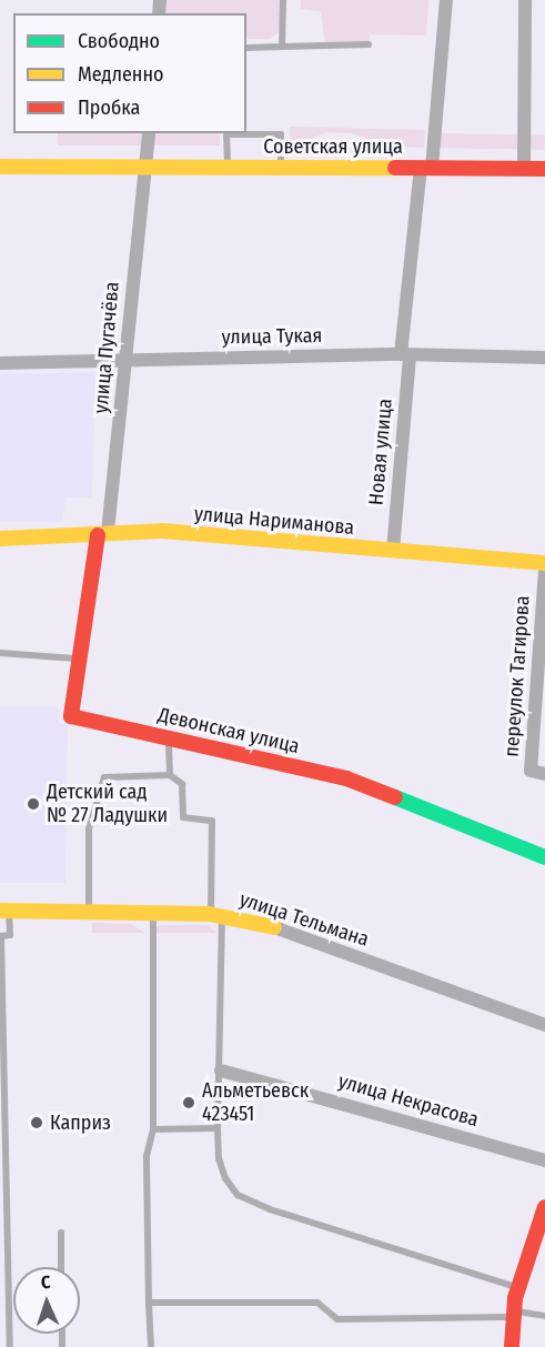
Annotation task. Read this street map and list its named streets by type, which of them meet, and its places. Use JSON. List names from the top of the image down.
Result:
{
  "streets": {
    "street": [
      "Советская улица",
      "улица Тукая",
      "улица Пугачёва",
      "Новая улица",
      "улица Нариманова",
      "переулок Тагирова",
      "Девонская улица",
      "улица Тельмана",
      "улица Некрасова"
    ]
  },
  "crossings": [
    ["Советская улица", "улица Пугачёва"],
    ["Советская улица", "Новая улица"],
    ["улица Тукая", "улица Пугачёва"],
    ["улица Тукая", "Новая улица"],
    ["улица Пугачёва", "улица Нариманова"],
    ["улица Пугачёва", "Девонская улица"],
    ["Новая улица", "улица Нариманова"],
    ["улица Нариманова", "Девонская улица"]
  ],
  "places": ["Детский сад № 27 Ладушки", "Альметьевск 423451", "Каприз"],
  "legend": ["Свободно", "Медленно", "Пробка"],
  "north": "top"
}
